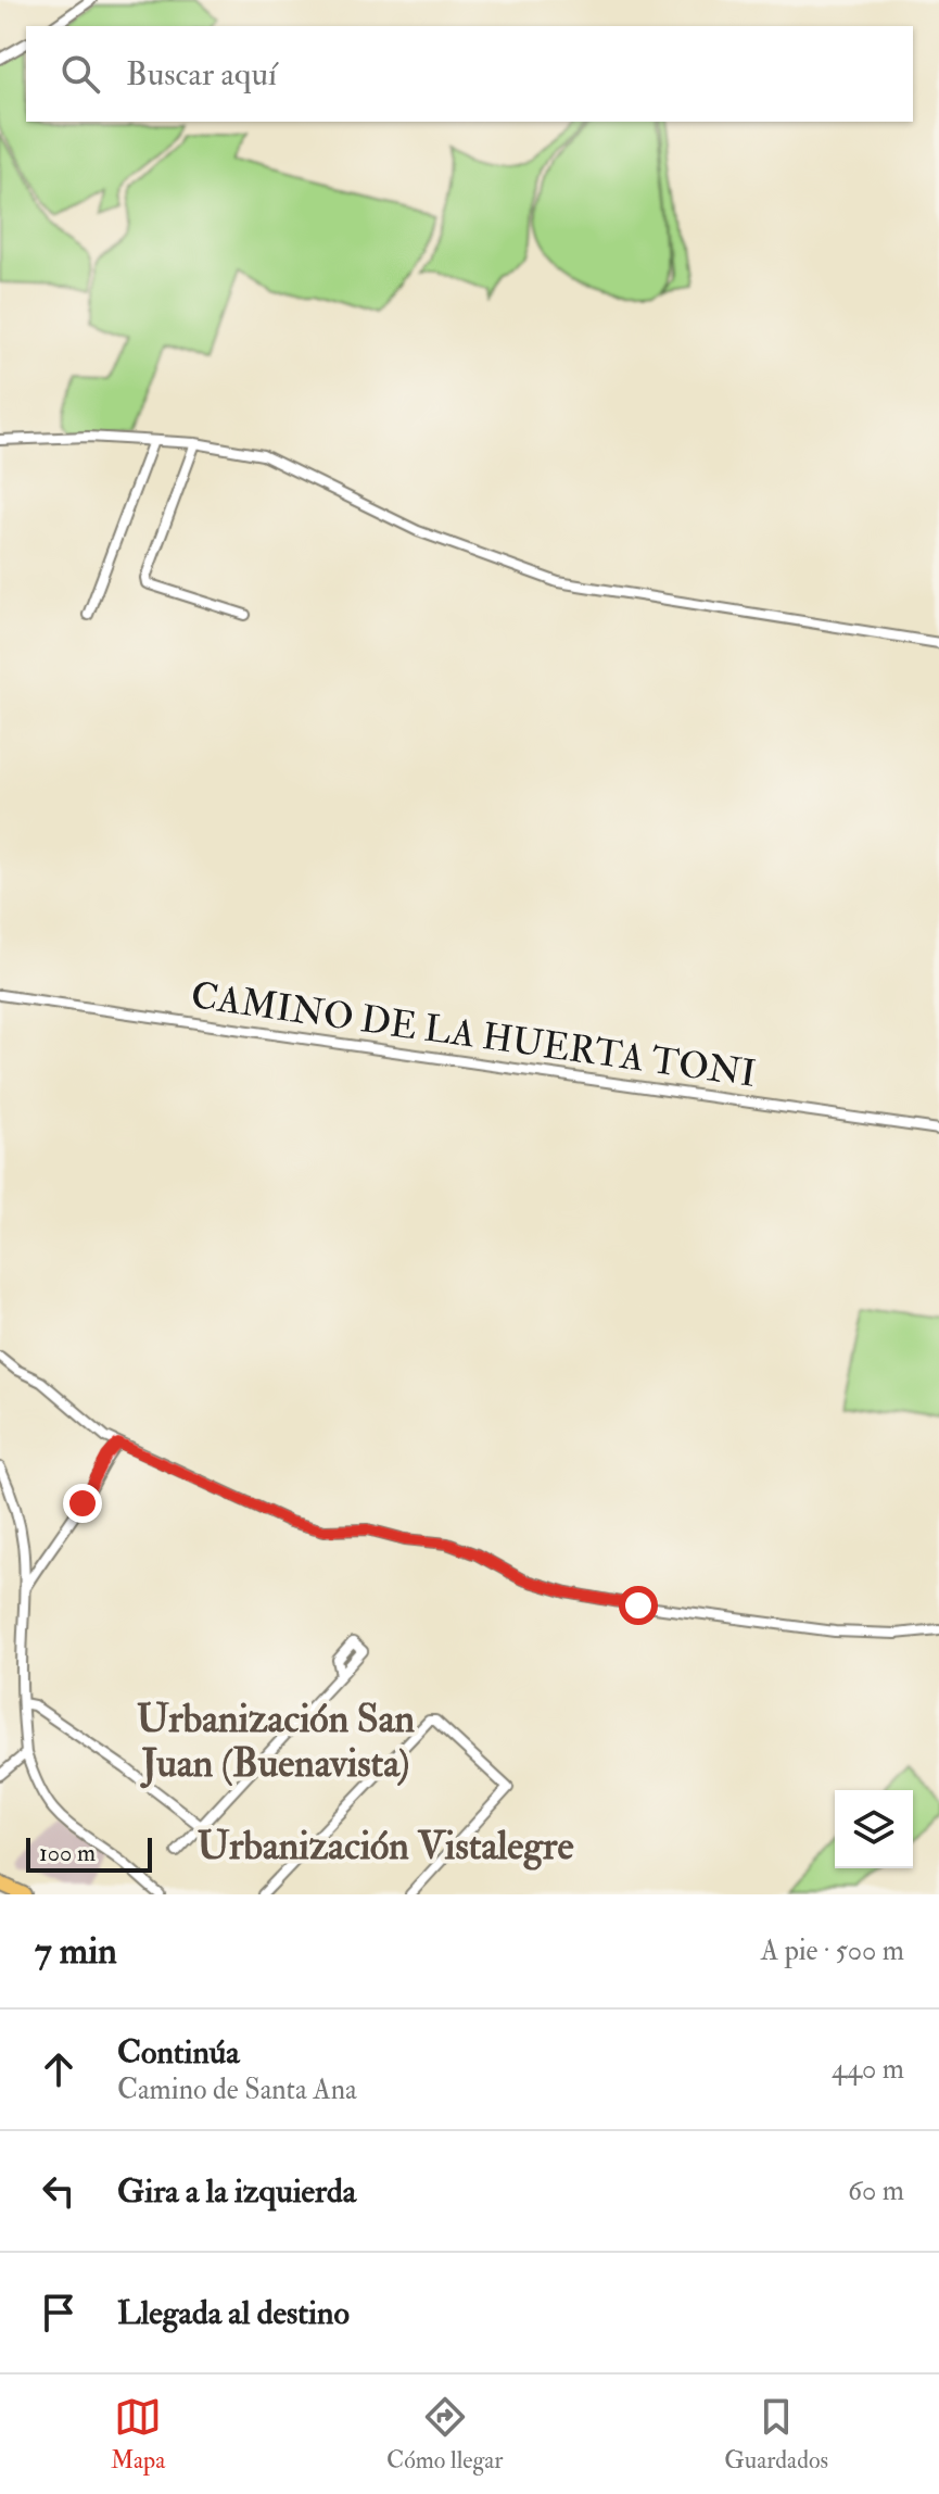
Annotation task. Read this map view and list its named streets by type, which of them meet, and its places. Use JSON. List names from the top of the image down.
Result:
{
  "streets": {
    "street": ["CAMINO DE LA HUERTA TONI"]
  },
  "districts": ["Urbanización San Juan (Buenavista)", "Urbanización Vistalegre"],
  "scale_bar": "100 m",
  "page": {
    "search": "Buscar aquí",
    "scale": "100 m",
    "heading": ["7 min", "A pie · 500 m"],
    "list": [
      ["Continúa", "Camino de Santa Ana", "440 m"],
      ["Gira a la izquierda", "60 m"],
      "Llegada al destino"
    ],
    "nav": ["Mapa", "Cómo llegar", "Guardados"]
  }
}
